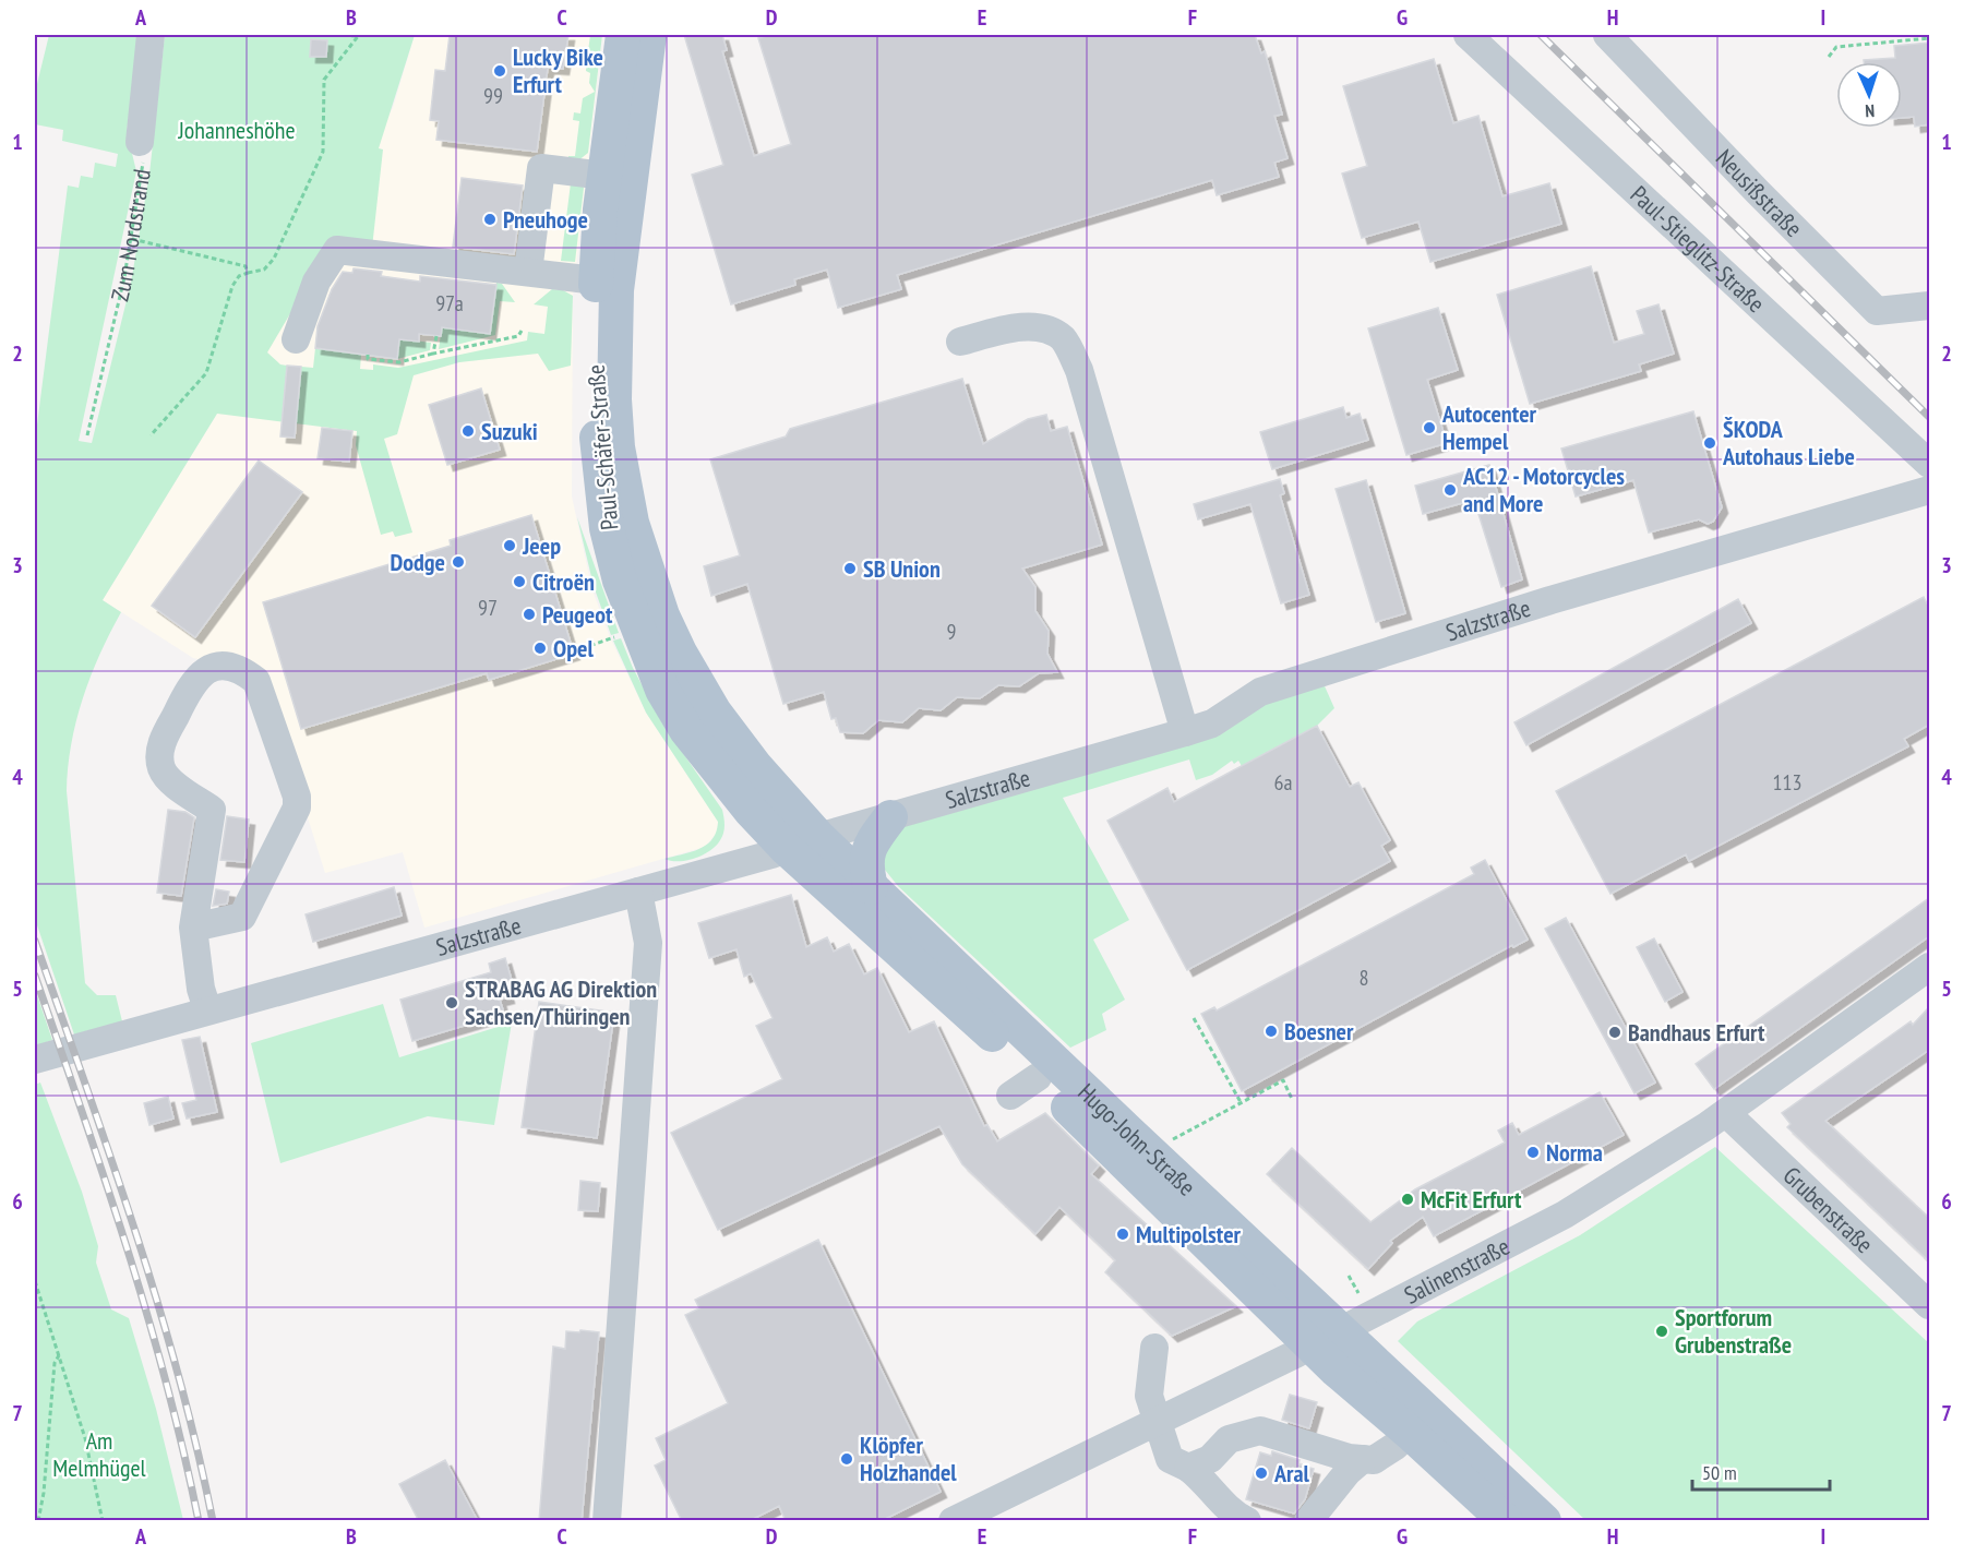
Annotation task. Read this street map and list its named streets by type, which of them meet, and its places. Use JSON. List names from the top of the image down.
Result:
{
  "streets": {
    "main road": ["Paul-Schäfer-Straße", "Hugo-John-Straße"],
    "street": [
      "Neusißstraße",
      "Zum Nordstrand",
      "Paul-Stieglitz-Straße",
      "Salzstraße",
      "Grubenstraße",
      "Salinenstraße"
    ]
  },
  "crossings": [
    ["Paul-Schäfer-Straße", "Salzstraße"],
    ["Paul-Schäfer-Straße", "Hugo-John-Straße"],
    ["Salzstraße", "Hugo-John-Straße"],
    ["Hugo-John-Straße", "Salinenstraße"],
    ["Grubenstraße", "Salinenstraße"]
  ],
  "parks": ["Johanneshöhe", "Am Melmhügel"],
  "places": [
    "Lucky Bike Erfurt",
    "Pneuhoge",
    "Autocenter Hempel",
    "Suzuki",
    "ŠKODA Autohaus Liebe",
    "AC12 - Motorcycles and More",
    "Jeep",
    "Dodge",
    "SB Union",
    "Citroën",
    "Peugeot",
    "Opel",
    "STRABAG AG Direktion Sachsen/Thüringen",
    "Boesner",
    "Bandhaus Erfurt",
    "Norma",
    "McFit Erfurt",
    "Multipolster",
    "Sportforum Grubenstraße",
    "Klöpfer Holzhandel",
    "Aral"
  ],
  "house_numbers": [
    "99",
    "97a",
    "97",
    "9",
    "6a",
    "113",
    "8"
  ],
  "scale_bar": "50 m",
  "north": "bottom",
  "grid": {
    "columns": [
      "A",
      "B",
      "C",
      "D",
      "E",
      "F",
      "G",
      "H",
      "I"
    ],
    "rows": [
      "1",
      "2",
      "3",
      "4",
      "5",
      "6",
      "7"
    ]
  }
}
